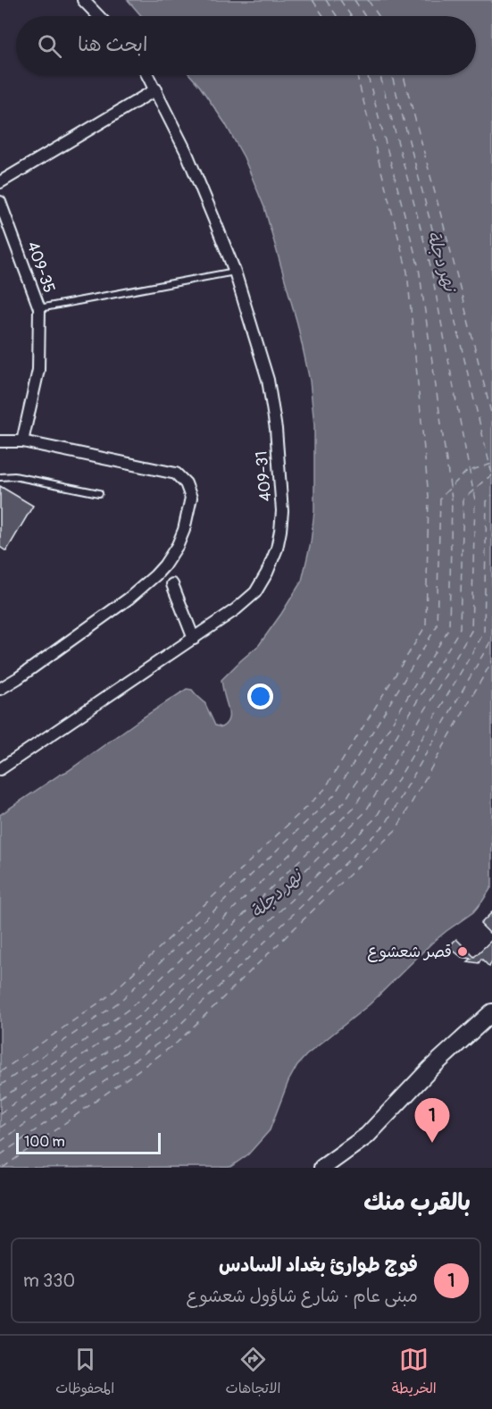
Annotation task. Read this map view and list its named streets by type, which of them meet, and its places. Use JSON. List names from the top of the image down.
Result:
{
  "streets": {
    "street": ["409-35", "409-31"]
  },
  "water": ["نهر دجلة"],
  "places": ["قصر شعشوع"],
  "scale_bar": "100 m",
  "page": {
    "search": "ابحث هنا",
    "pins": "1",
    "scale": "100 m",
    "heading": "بالقرب منك",
    "list": [
      {
        "mark": "1",
        "name": "فوج طوارئ بغداد السادس",
        "note": "مبنى عام · شارع شاؤول شعشوع",
        "value": "330 m"
      }
    ],
    "nav": ["الخريطة", "الاتجاهات", "المحفوظات"]
  }
}
